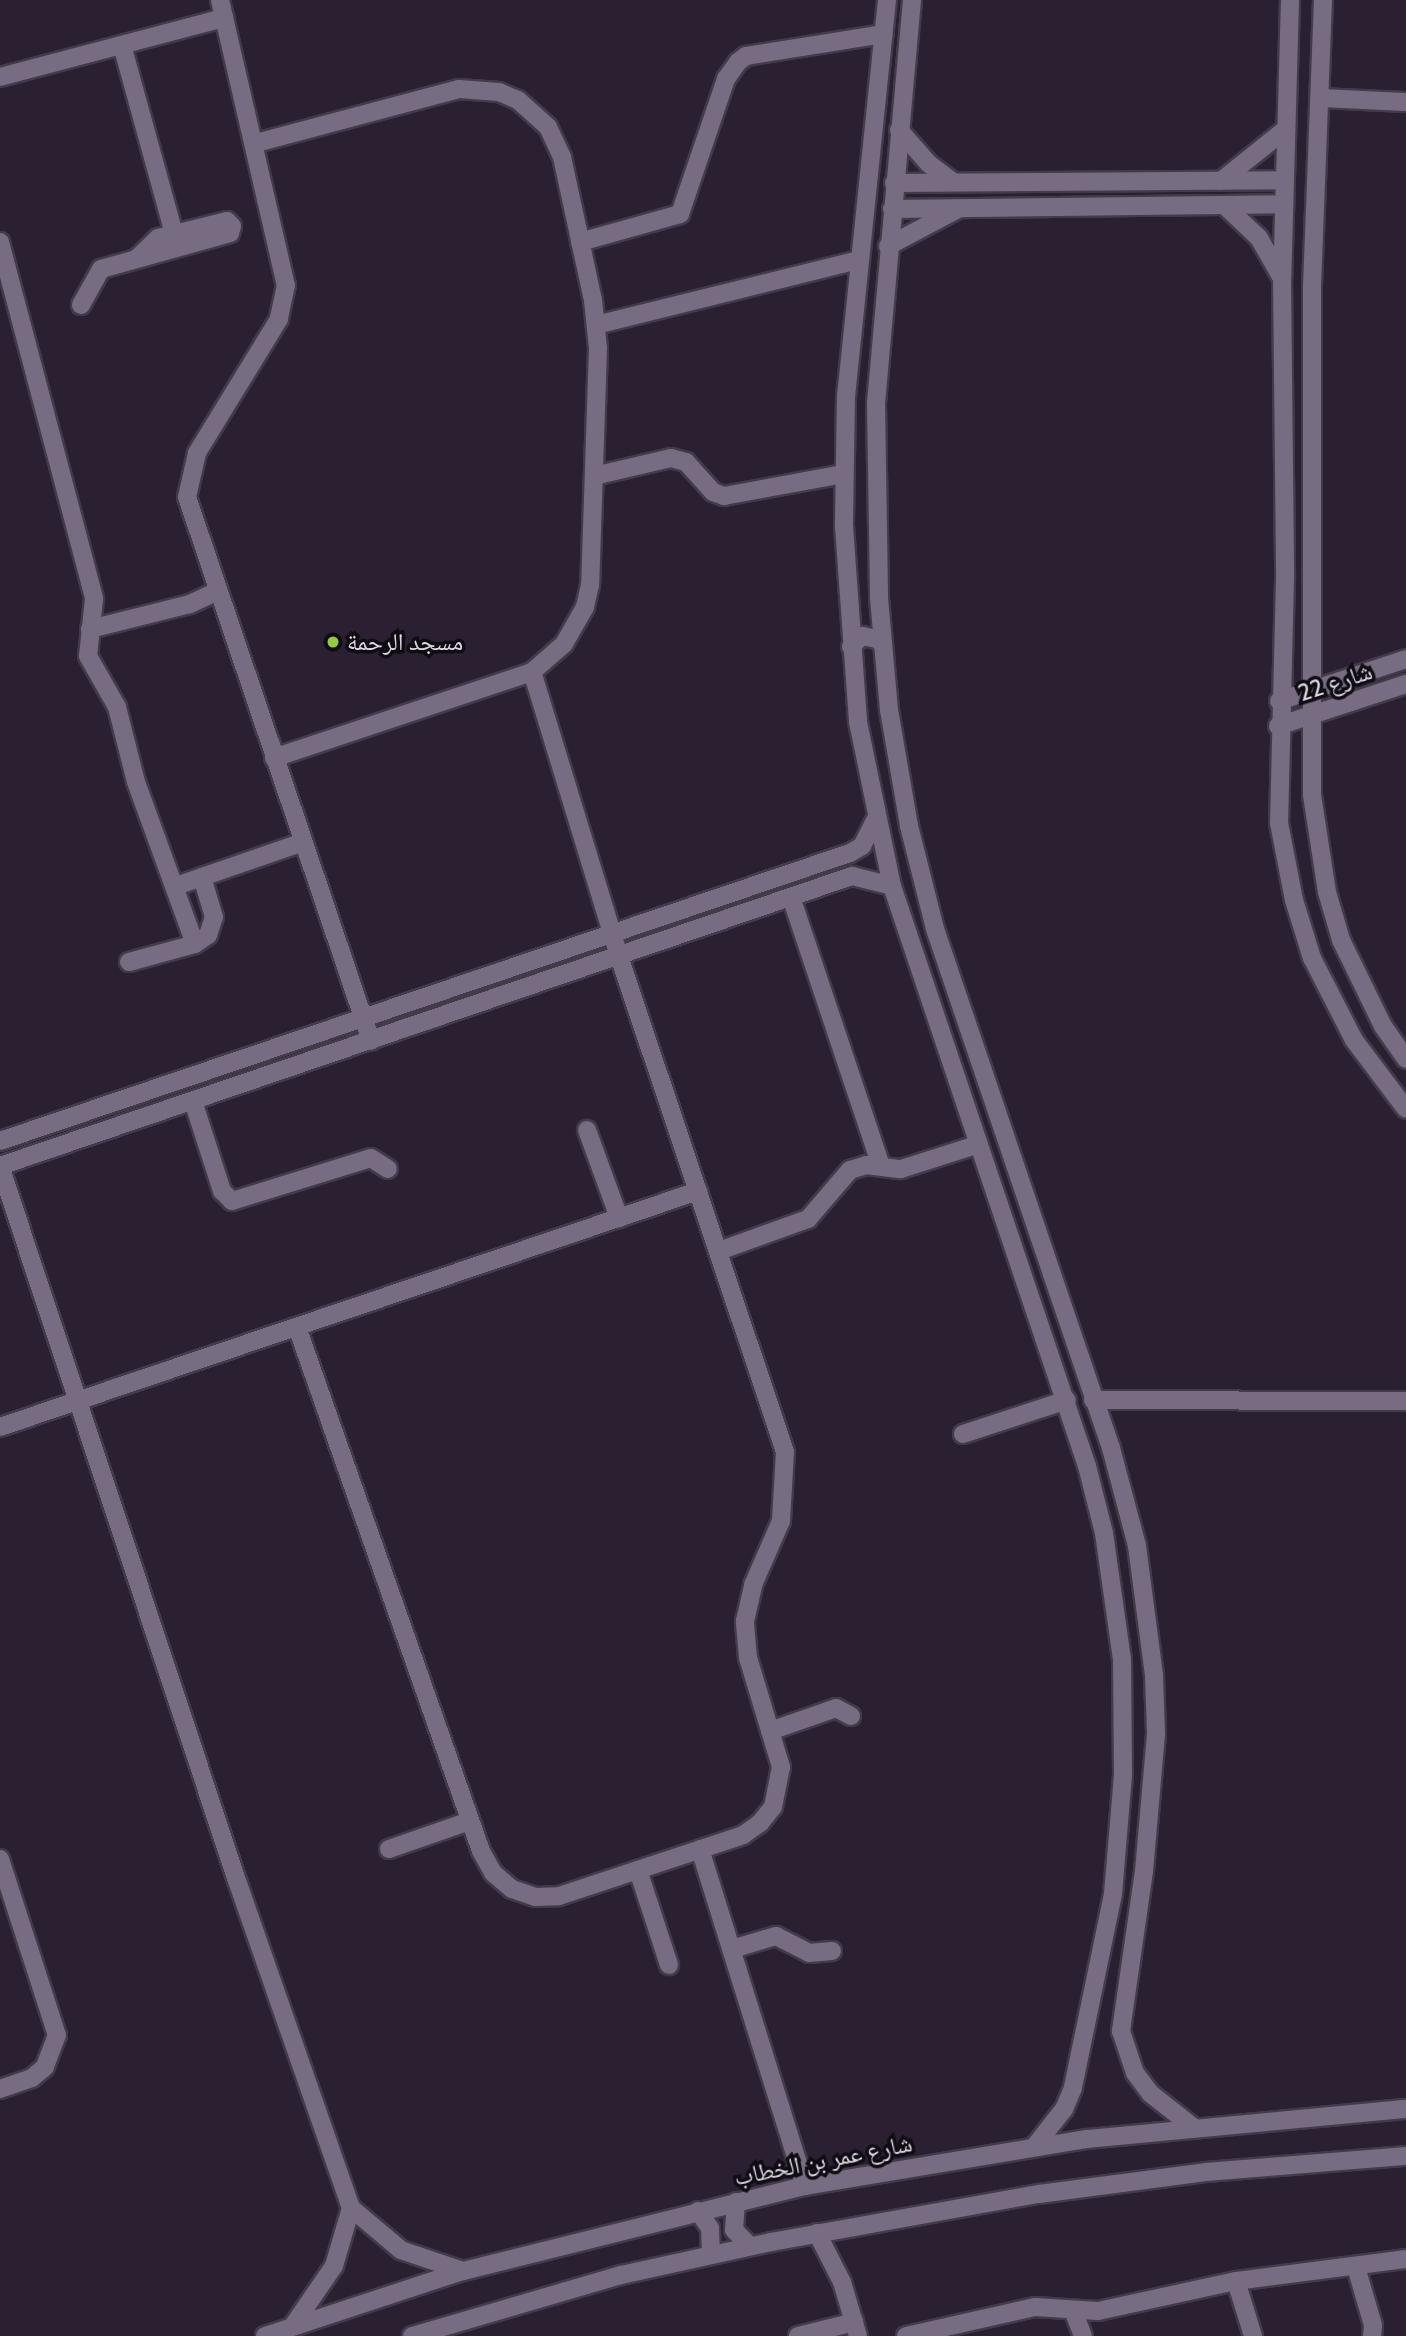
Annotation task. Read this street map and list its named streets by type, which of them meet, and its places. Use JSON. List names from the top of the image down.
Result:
{
  "streets": {
    "street": ["شارع 22", "شارع عمر بن الخطاب"]
  },
  "places": ["مسجد الرحمة"]
}
